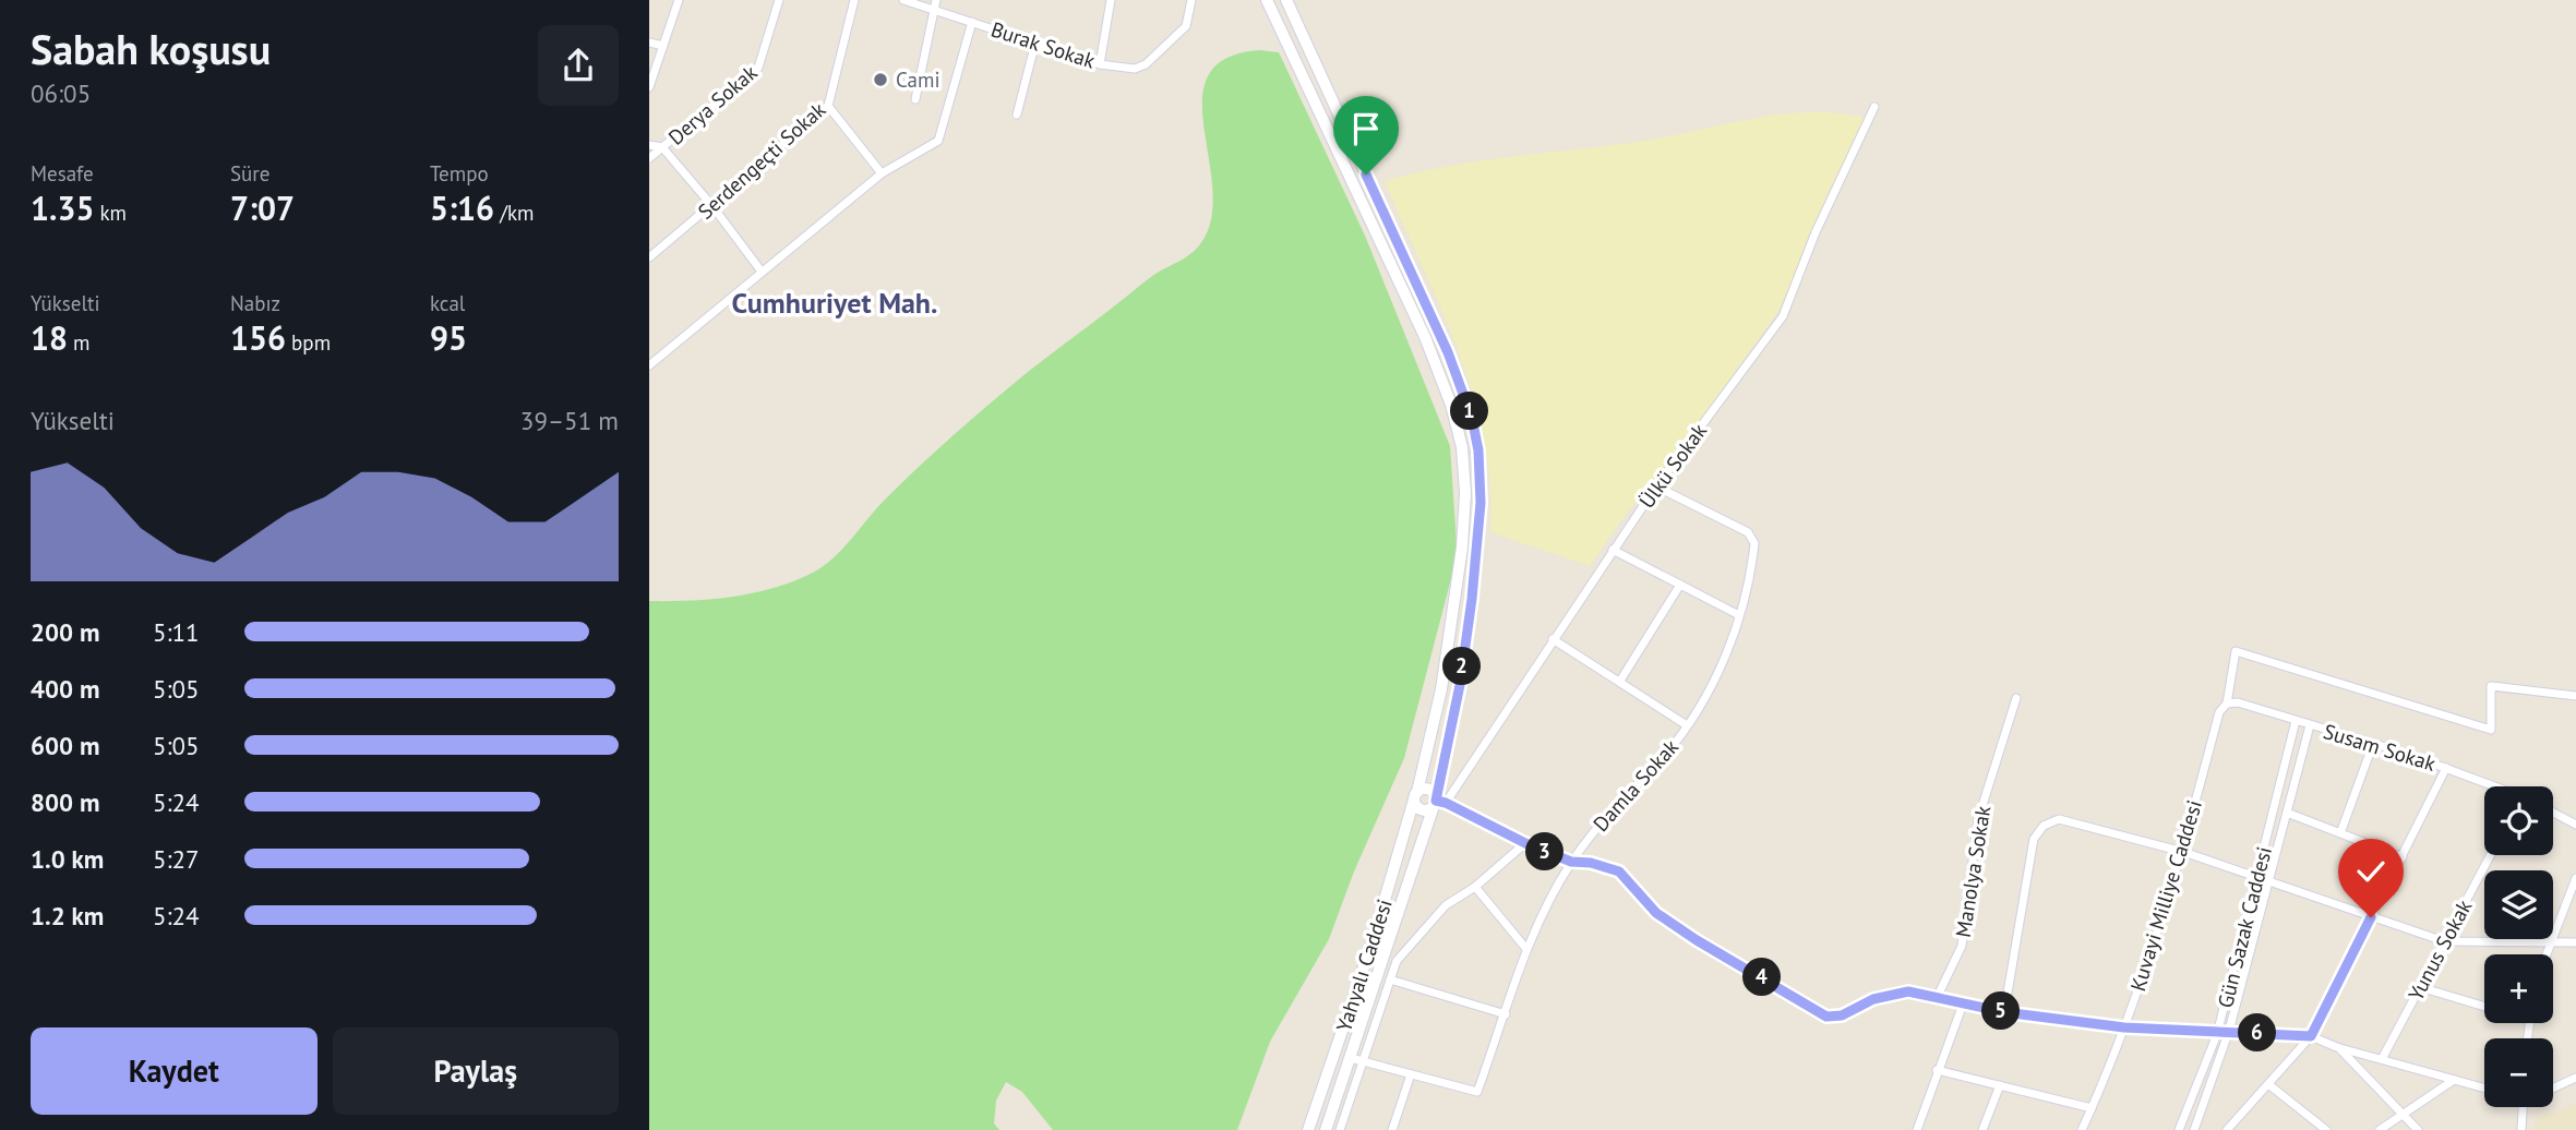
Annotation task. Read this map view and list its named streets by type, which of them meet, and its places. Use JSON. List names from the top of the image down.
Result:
{
  "streets": {
    "main road": ["Yahyalı Caddesi"],
    "street": [
      "Burak Sokak",
      "Derya Sokak",
      "Serdengeçti Sokak",
      "Ülkü Sokak",
      "Susam Sokak",
      "Damla Sokak",
      "Manolya Sokak",
      "Kuvayi Milliye Caddesi",
      "Gün Sazak Caddesi",
      "Yunus Sokak"
    ]
  },
  "crossings": [
    ["Ülkü Sokak", "Damla Sokak"],
    ["Ülkü Sokak", "Yahyalı Caddesi"],
    ["Susam Sokak", "Kuvayi Milliye Caddesi"],
    ["Susam Sokak", "Gün Sazak Caddesi"],
    ["Damla Sokak", "Yahyalı Caddesi"]
  ],
  "districts": ["Cumhuriyet Mah."],
  "places": ["Cami"],
  "page": {
    "heading": ["Sabah koşusu", "06:05"],
    "stats": [
      ["Mesafe", "1.35 km"],
      ["Süre", "7:07"],
      ["Tempo", "5:16 /km"],
      ["Yükselti", "18 m"],
      ["Nabız", "156 bpm"],
      ["kcal", "95"]
    ],
    "chart": ["Yükselti", "39–51 m"],
    "pins": [
      "1",
      "2",
      "3",
      "4",
      "5",
      "6"
    ],
    "list": [
      {
        "name": "200 m",
        "note": "5:11"
      },
      {
        "name": "400 m",
        "note": "5:05"
      },
      {
        "name": "600 m",
        "note": "5:05"
      },
      {
        "name": "800 m",
        "note": "5:24"
      },
      {
        "name": "1.0 km",
        "note": "5:27"
      },
      {
        "name": "1.2 km",
        "note": "5:24"
      }
    ],
    "map_buttons": ["+", "−"],
    "buttons": ["Kaydet", "Paylaş"]
  }
}
